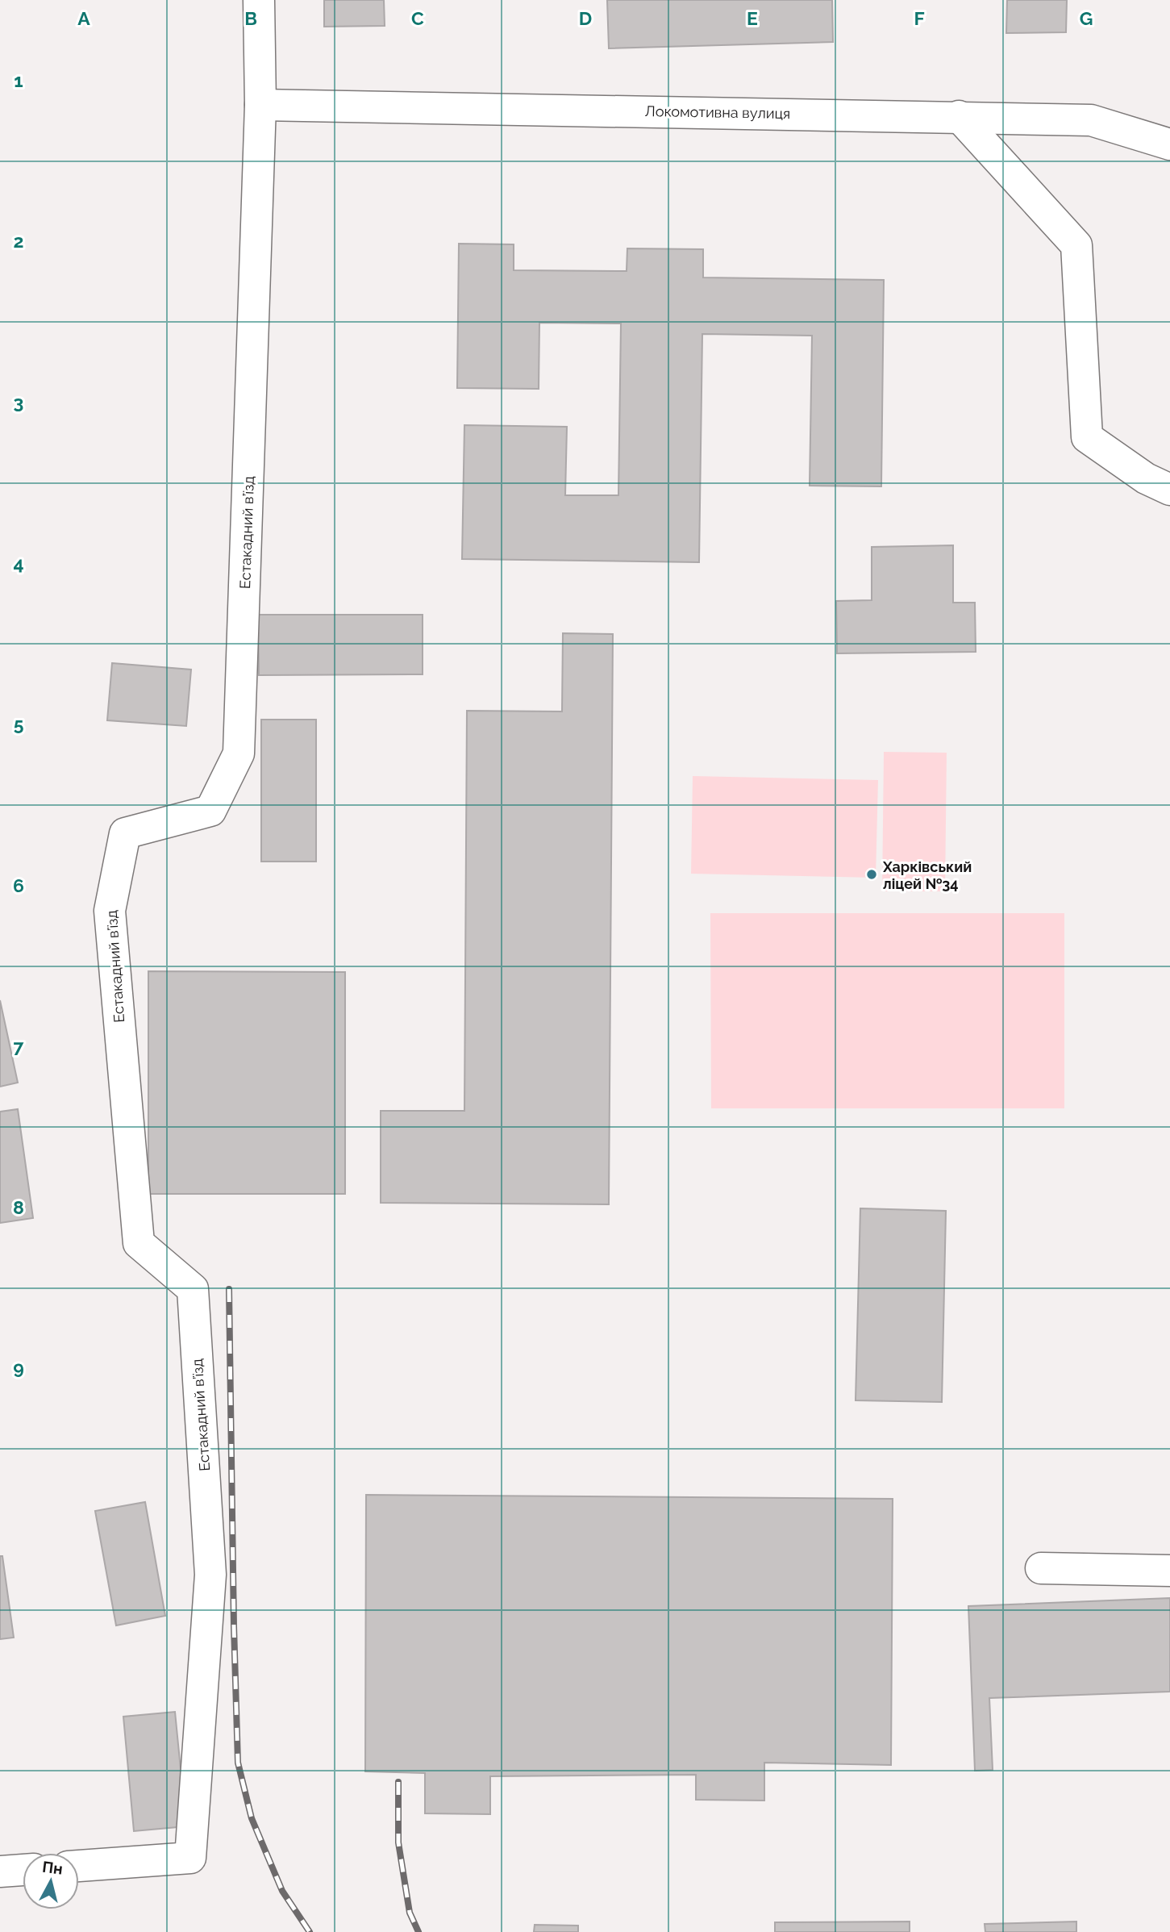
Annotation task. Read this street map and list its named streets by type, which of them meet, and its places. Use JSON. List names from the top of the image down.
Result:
{
  "streets": {
    "street": ["Локомотивна вулиця", "Естакадний в’їзд"]
  },
  "crossings": [
    ["Локомотивна вулиця", "Естакадний в’їзд"]
  ],
  "places": ["Харківський ліцей №34"],
  "north": "top",
  "grid": {
    "columns": [
      "A",
      "B",
      "C",
      "D",
      "E",
      "F",
      "G"
    ],
    "rows": [
      "1",
      "2",
      "3",
      "4",
      "5",
      "6",
      "7",
      "8",
      "9"
    ]
  }
}
